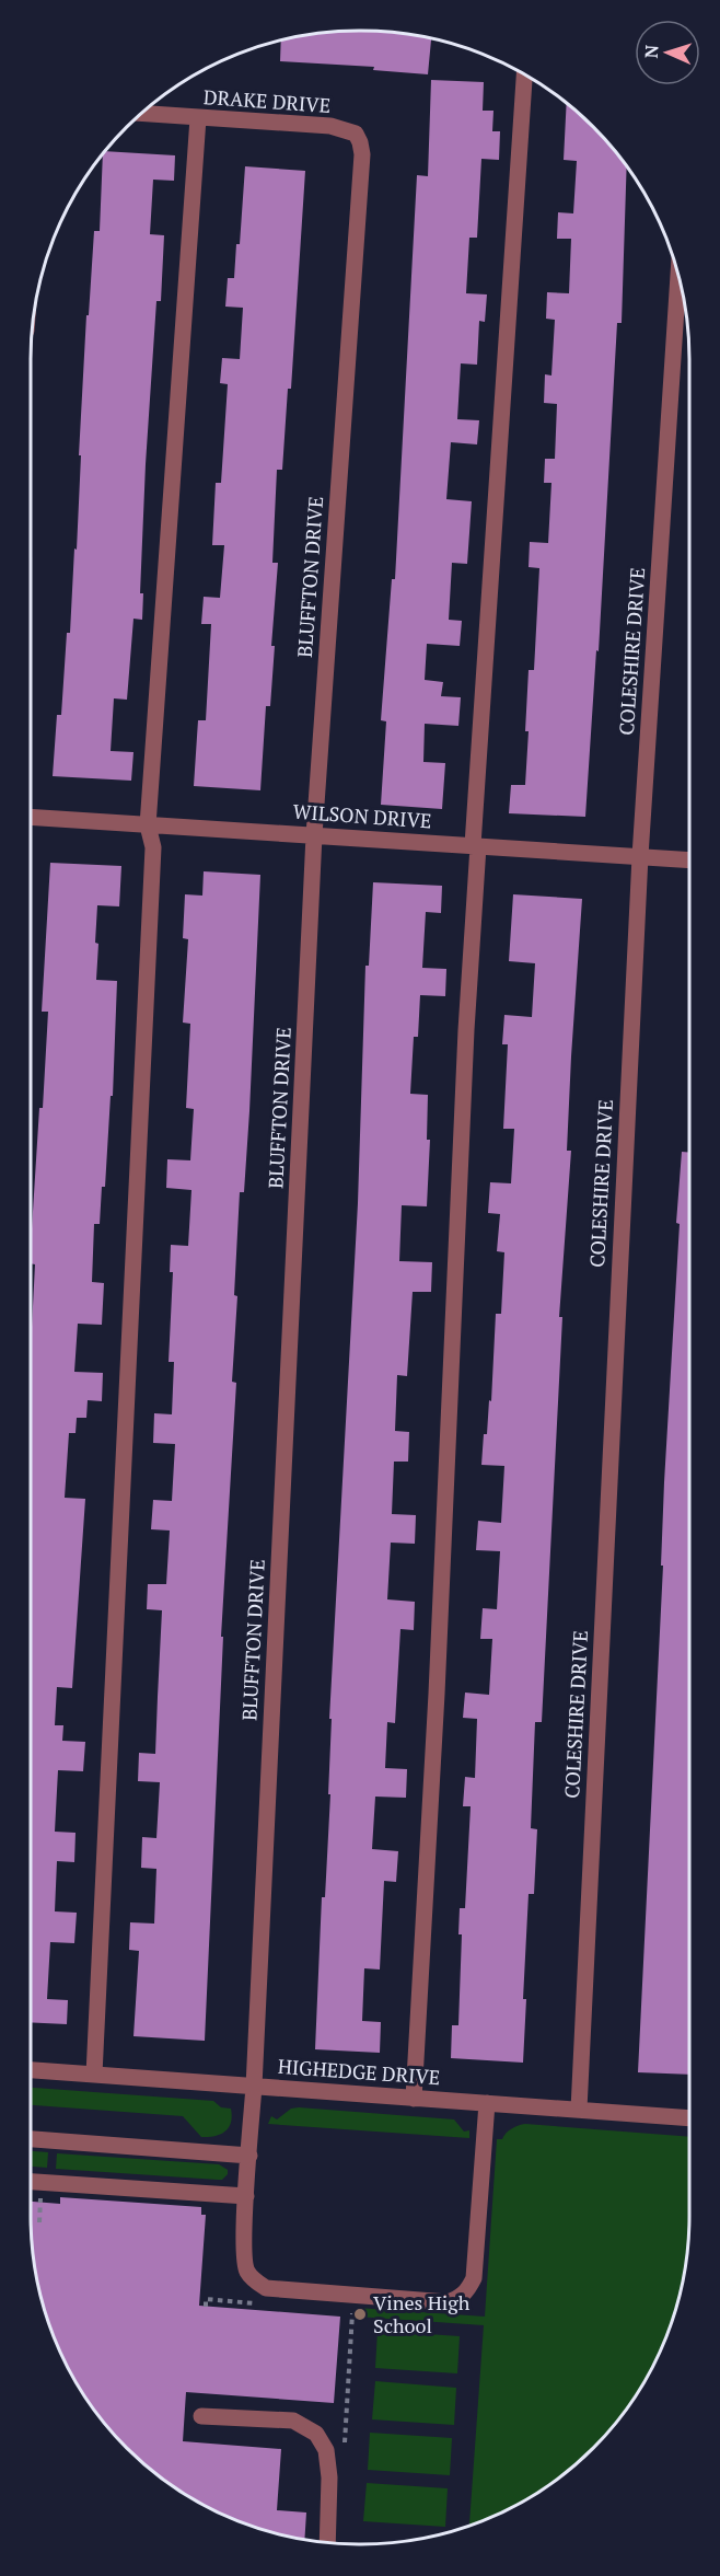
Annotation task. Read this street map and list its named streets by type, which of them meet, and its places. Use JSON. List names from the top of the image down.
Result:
{
  "streets": {
    "street": [
      "DRAKE DRIVE",
      "BLUFFTON DRIVE",
      "COLESHIRE DRIVE",
      "WILSON DRIVE",
      "HIGHEDGE DRIVE"
    ]
  },
  "crossings": [
    ["DRAKE DRIVE", "BLUFFTON DRIVE"],
    ["BLUFFTON DRIVE", "WILSON DRIVE"],
    ["BLUFFTON DRIVE", "HIGHEDGE DRIVE"],
    ["COLESHIRE DRIVE", "WILSON DRIVE"],
    ["COLESHIRE DRIVE", "HIGHEDGE DRIVE"]
  ],
  "places": ["Vines High School"],
  "north": "left"
}
